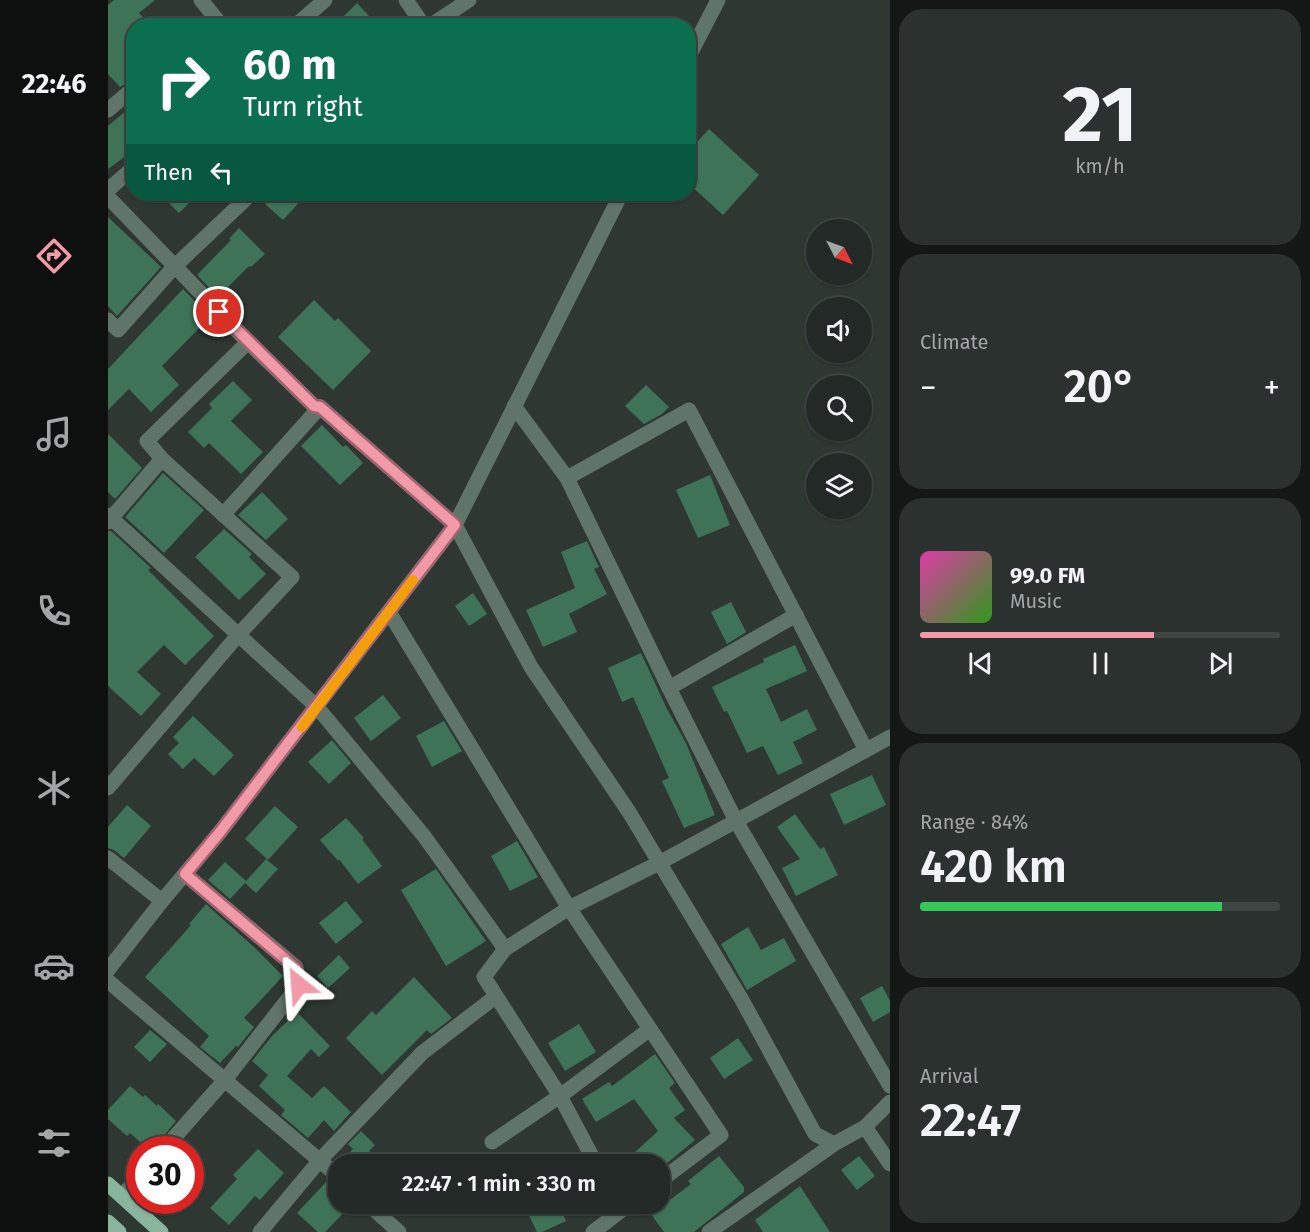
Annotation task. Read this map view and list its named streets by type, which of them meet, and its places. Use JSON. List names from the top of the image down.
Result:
{
  "north": "bottom right",
  "page": {
    "tabs": "22:46",
    "tile": [
      ["21", "km/h"],
      "Climate",
      ["Range · 84%", "420 km"],
      ["Arrival", "22:47"]
    ],
    "turn": ["60 m", "Turn right"],
    "then": "Then",
    "heat": ["−", "20°", "+"],
    "song": ["99.0 FM", "Music"],
    "limit": "30",
    "trip": "22:47 · 1 min · 330 m"
  }
}
